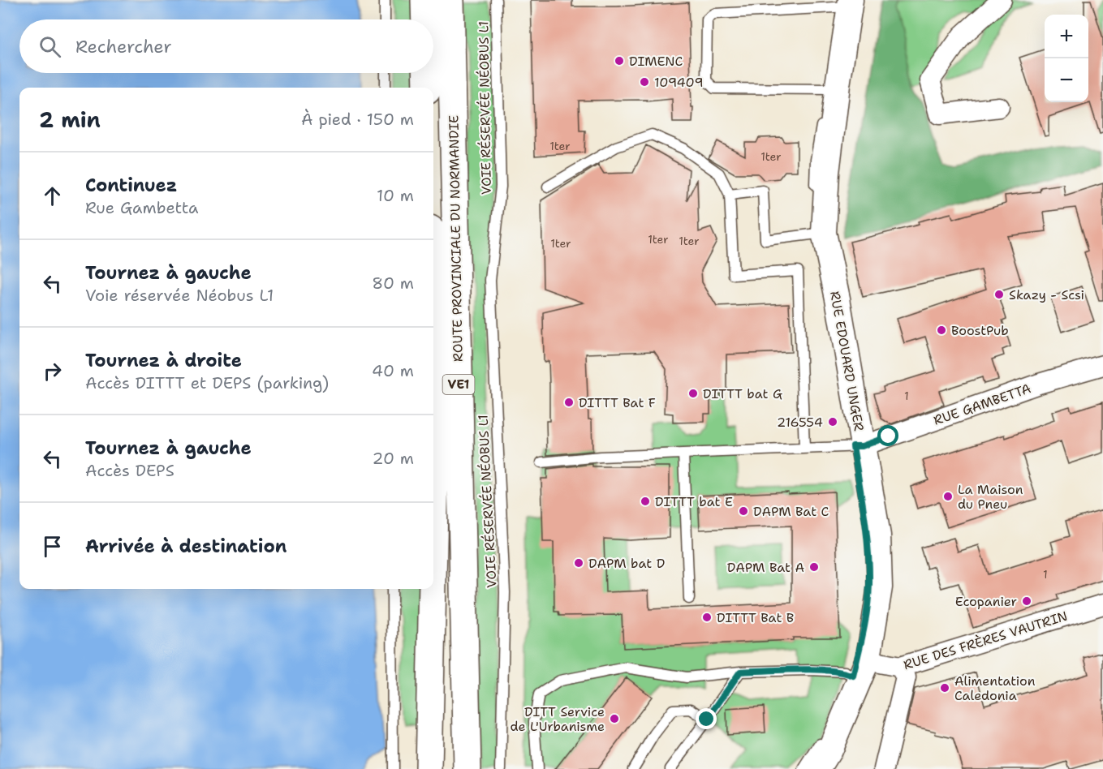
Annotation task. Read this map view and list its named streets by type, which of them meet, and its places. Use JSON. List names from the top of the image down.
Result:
{
  "streets": {
    "main road": ["ROUTE PROVINCIALE DU NORMANDIE", "VE1"],
    "street": ["RUE EDOUARD UNGER", "RUE GAMBETTA", "RUE DES FRÈRES VAUTRIN"],
    "lane": ["VOIE RÉSERVÉE NÉOBUS L1"]
  },
  "crossings": [
    ["RUE EDOUARD UNGER", "RUE GAMBETTA"],
    ["RUE EDOUARD UNGER", "RUE DES FRÈRES VAUTRIN"]
  ],
  "places": [
    "DIMENC",
    "109409",
    "Skazy - Scsi",
    "BoostPub",
    "DITTT bat G",
    "DITTT Bat F",
    "216554",
    "La Maison du Pneu",
    "DITTT bat E",
    "DAPM Bat C",
    "DAPM bat D",
    "DAPM Bat A",
    "Ecopanier",
    "DITTT Bat B",
    "Alimentation Caledonia",
    "DITT Service de L'Urbanisme"
  ],
  "house_numbers": [
    "1ter",
    "1ter",
    "1ter",
    "1ter",
    "1ter",
    "1",
    "1"
  ],
  "page": {
    "map_buttons": ["+", "−"],
    "search": "Rechercher",
    "heading": ["2 min", "À pied · 150 m"],
    "list": [
      ["Continuez", "Rue Gambetta", "10 m"],
      ["Tournez à gauche", "Voie réservée Néobus L1", "80 m"],
      ["Tournez à droite", "Accès DITTT et DEPS (parking)", "40 m"],
      ["Tournez à gauche", "Accès DEPS", "20 m"],
      "Arrivée à destination"
    ]
  }
}
